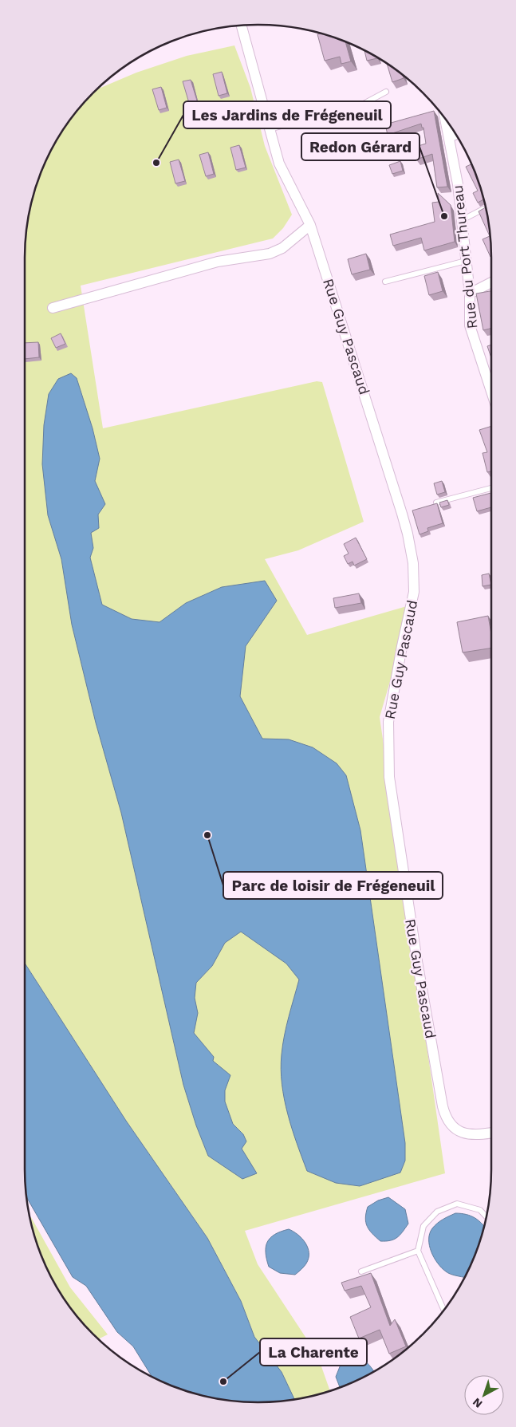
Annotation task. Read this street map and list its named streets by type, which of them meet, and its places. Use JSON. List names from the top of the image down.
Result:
{
  "streets": {
    "street": ["Rue du Port Thureau", "Rue Guy Pascaud"]
  },
  "places": [
    "Les Jardins de Frégeneuil",
    "Redon Gérard",
    "Parc de loisir de Frégeneuil",
    "La Charente"
  ],
  "north": "bottom left"
}
